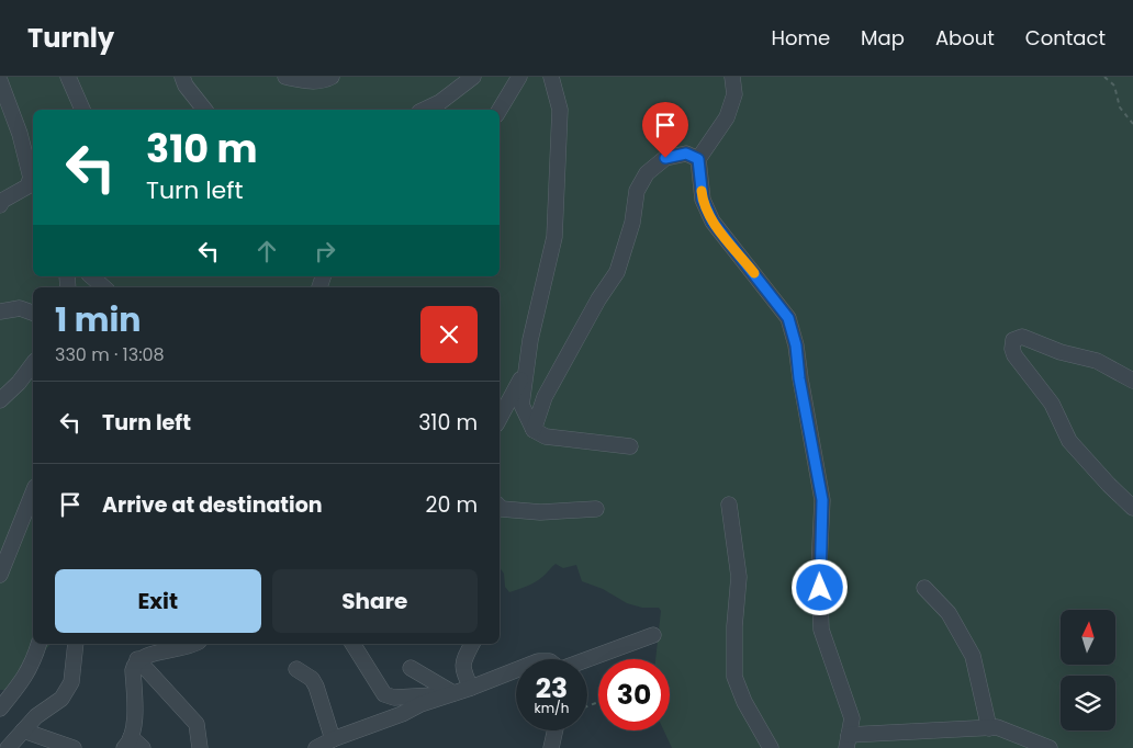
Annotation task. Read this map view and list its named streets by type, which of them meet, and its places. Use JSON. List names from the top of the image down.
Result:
{
  "north": "top",
  "page": {
    "header": "Turnly",
    "nav": [
      "Home",
      "Map",
      "About",
      "Contact"
    ],
    "turn": ["310 m", "Turn left"],
    "heading": ["1 min", "330 m · 13:08"],
    "list": [
      {
        "name": "Turn left",
        "value": "310 m"
      },
      {
        "name": "Arrive at destination",
        "value": "20 m"
      }
    ],
    "buttons": ["Exit", "Share"],
    "speed": "23 km/h",
    "limit": "30"
  }
}
